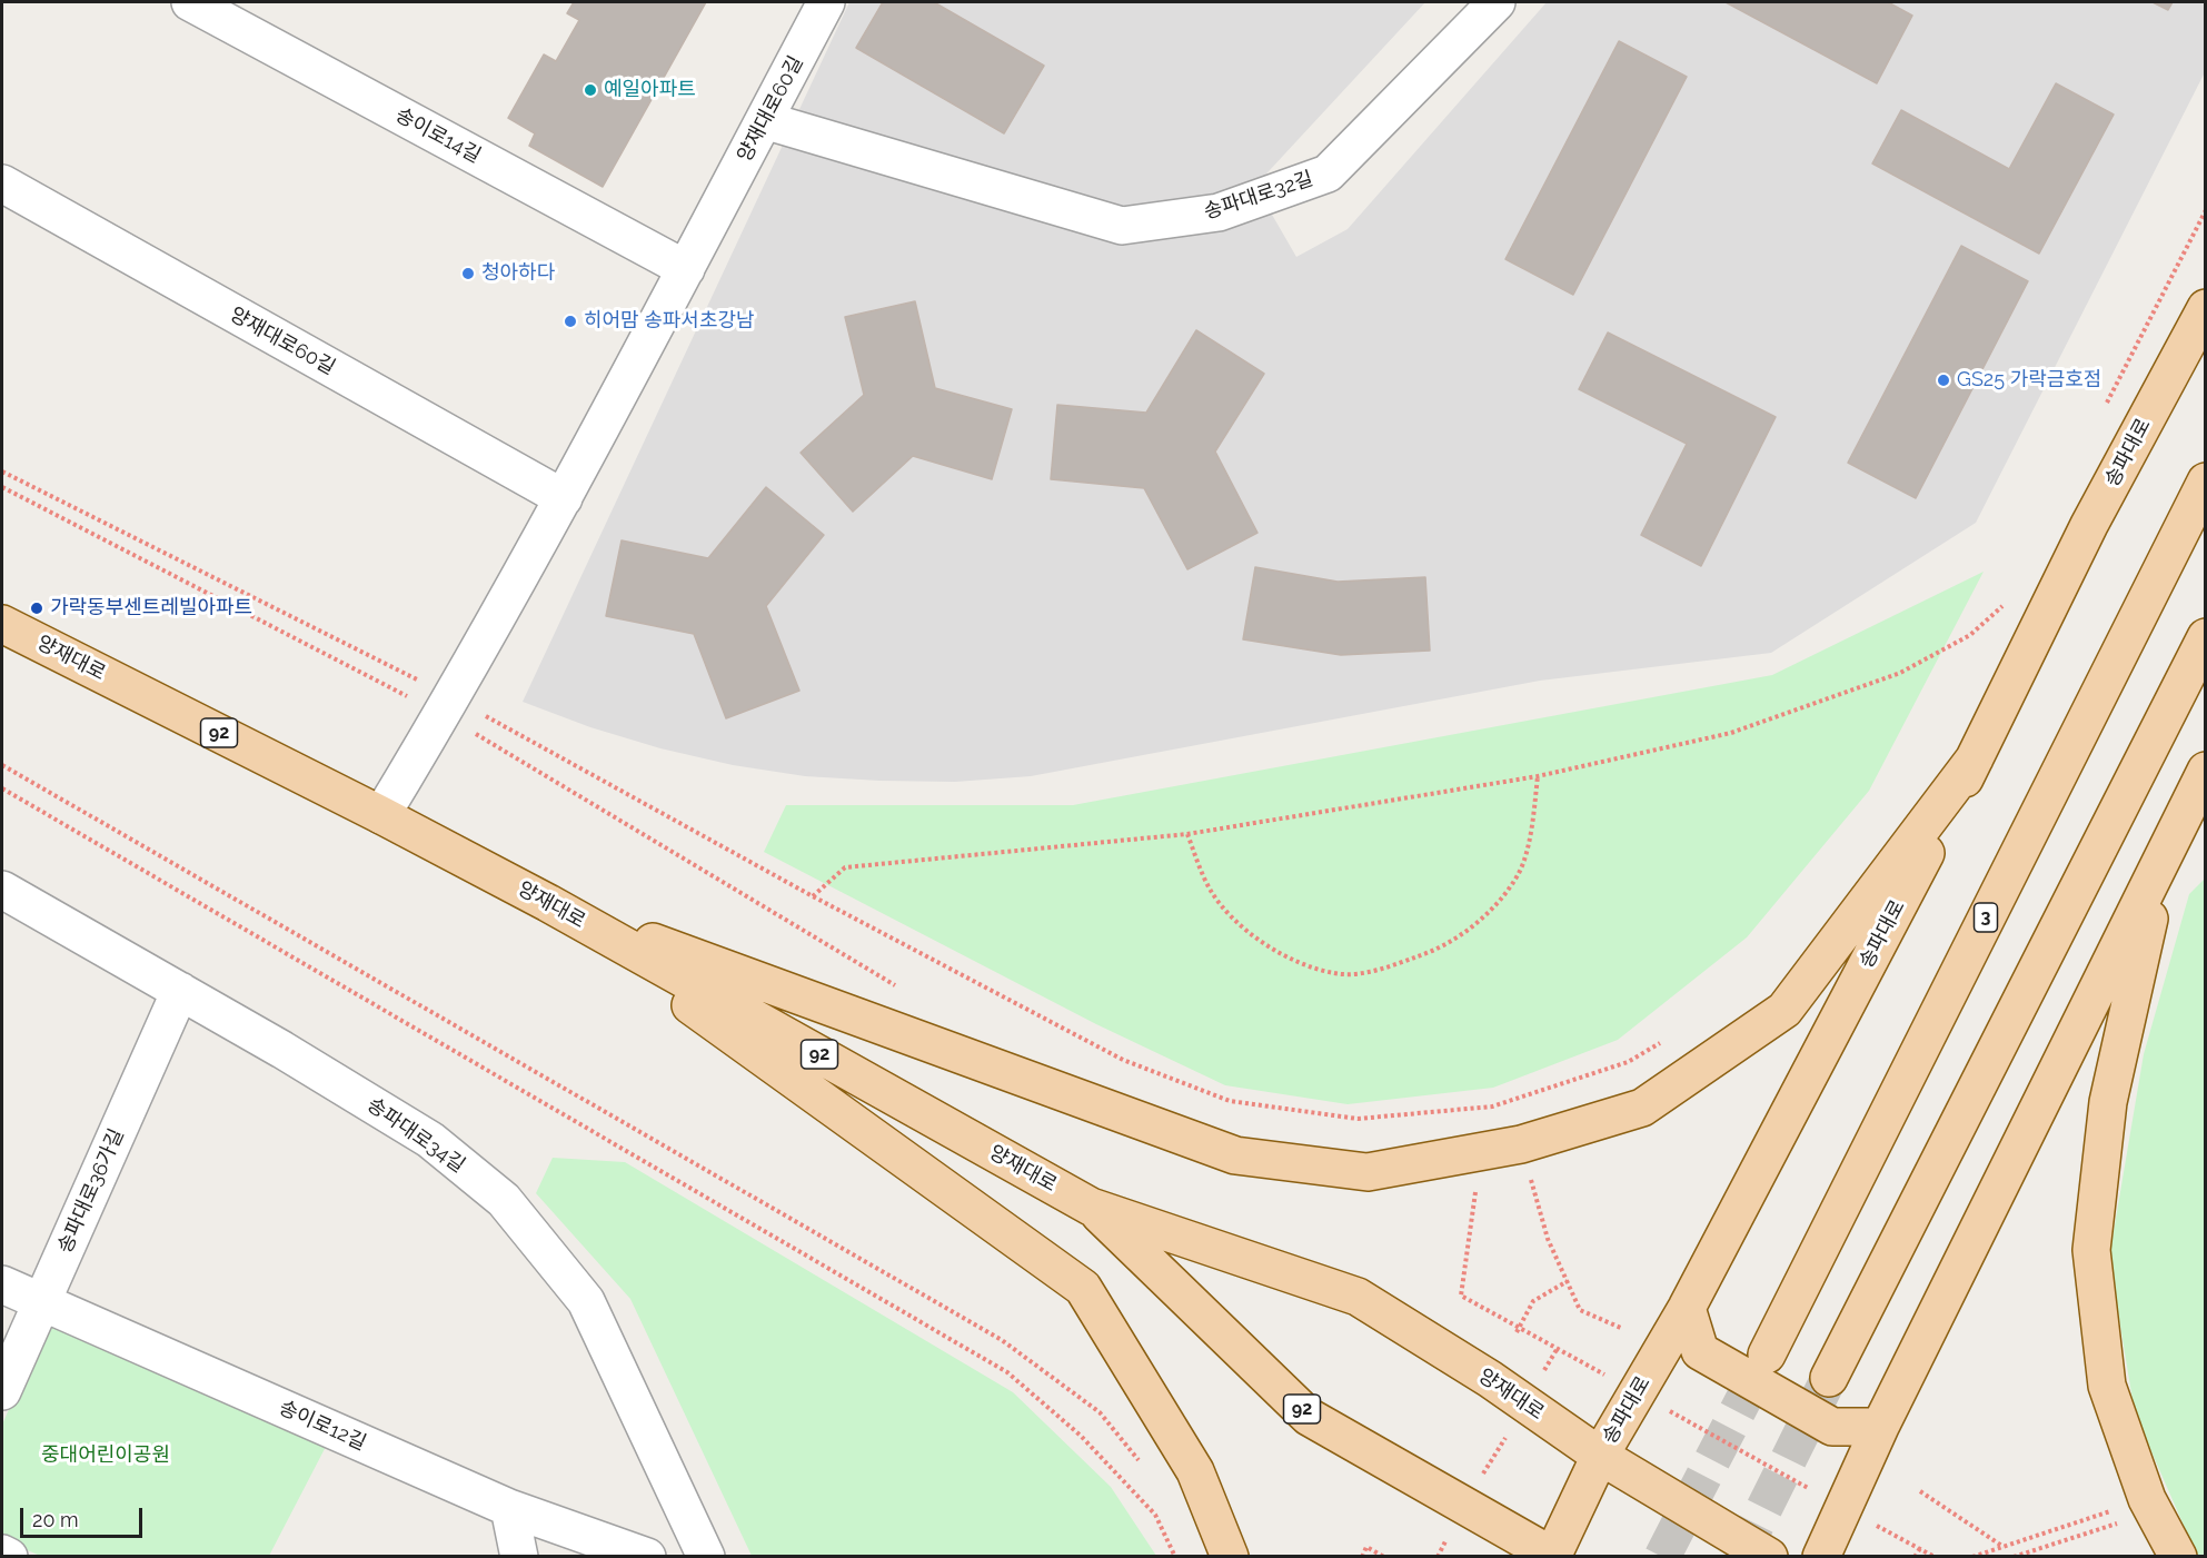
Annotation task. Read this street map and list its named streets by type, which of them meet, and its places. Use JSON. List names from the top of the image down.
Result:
{
  "streets": {
    "main road": [
      "송파대로",
      "양재대로",
      "92",
      "3"
    ],
    "street": [
      "양재대로60길",
      "송이로14길",
      "송파대로32길",
      "송파대로34길",
      "송파대로36가길",
      "송이로12길"
    ]
  },
  "crossings": [
    ["양재대로60길", "송이로14길"],
    ["양재대로60길", "송파대로32길"],
    ["양재대로60길", "양재대로"],
    ["송파대로", "양재대로"],
    ["송파대로34길", "송파대로36가길"],
    ["송파대로36가길", "송이로12길"]
  ],
  "parks": ["중대어린이공원"],
  "places": [
    "예일아파트",
    "청아하다",
    "히어맘 송파서초강남",
    "GS25 가락금호점",
    "가락동부센트레빌아파트"
  ],
  "scale_bar": "20 m"
}
